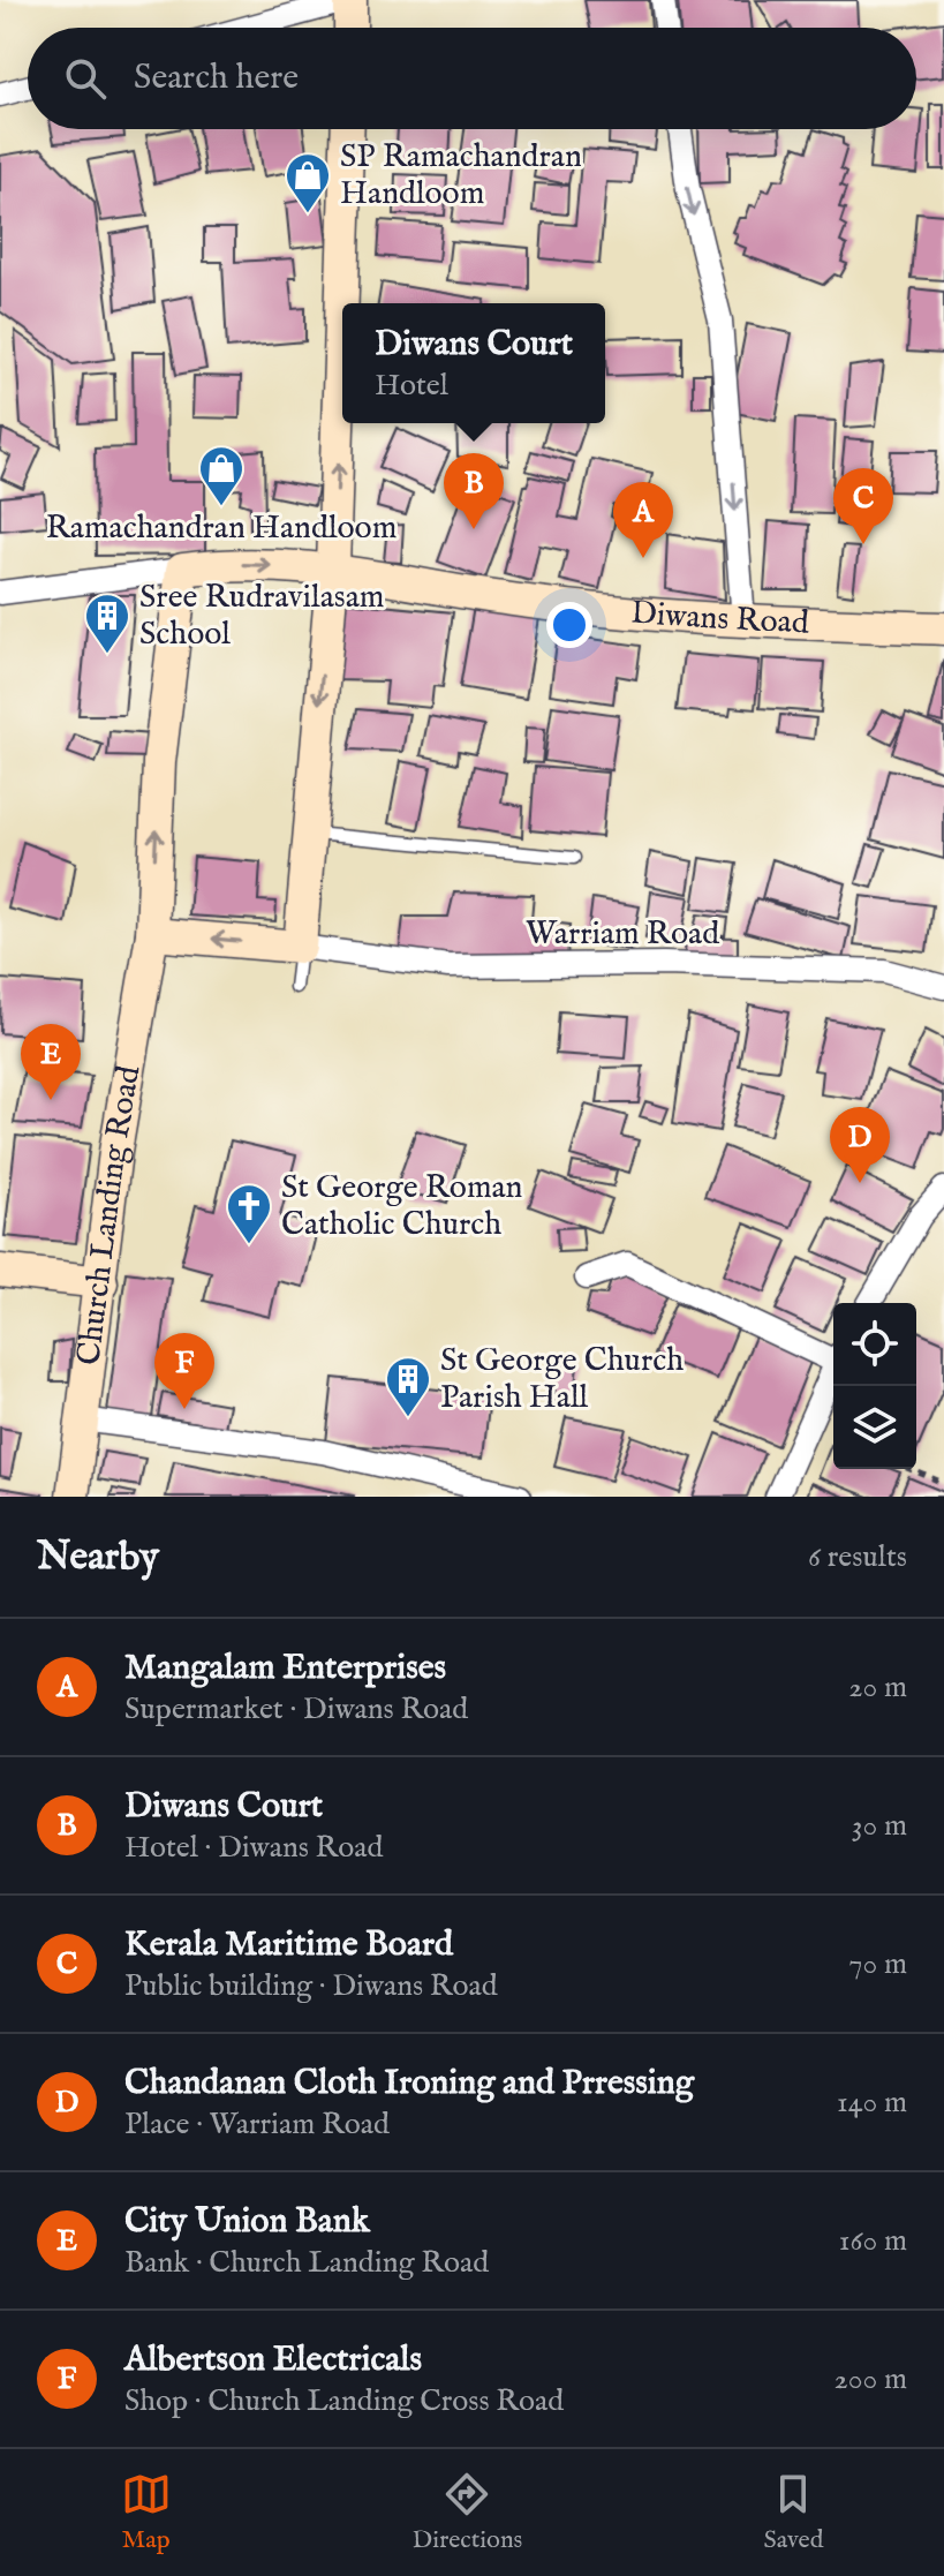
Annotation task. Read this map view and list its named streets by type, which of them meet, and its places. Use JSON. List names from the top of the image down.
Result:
{
  "streets": {
    "street": ["Diwans Road", "Warriam Road", "Church Landing Road"]
  },
  "places": {
    "shop": ["SP Ramachandran Handloom", "Ramachandran Handloom"],
    "building": ["Sree Rudravilasam School", "St George Church Parish Hall"],
    "church": ["St George Roman Catholic Church"]
  },
  "page": {
    "search": "Search here",
    "popup": ["Diwans Court", "Hotel"],
    "pins": [
      "B",
      "C",
      "A",
      "E",
      "D",
      "F"
    ],
    "heading": ["Nearby", "6 results"],
    "list": [
      {
        "mark": "A",
        "name": "Mangalam Enterprises",
        "note": "Supermarket · Diwans Road",
        "value": "20 m"
      },
      {
        "mark": "B",
        "name": "Diwans Court",
        "note": "Hotel · Diwans Road",
        "value": "30 m"
      },
      {
        "mark": "C",
        "name": "Kerala Maritime Board",
        "note": "Public building · Diwans Road",
        "value": "70 m"
      },
      {
        "mark": "D",
        "name": "Chandanan Cloth Ironing and Prressing",
        "note": "Place · Warriam Road",
        "value": "140 m"
      },
      {
        "mark": "E",
        "name": "City Union Bank",
        "note": "Bank · Church Landing Road",
        "value": "160 m"
      },
      {
        "mark": "F",
        "name": "Albertson Electricals",
        "note": "Shop · Church Landing Cross Road",
        "value": "200 m"
      }
    ],
    "nav": ["Map", "Directions", "Saved"]
  }
}
